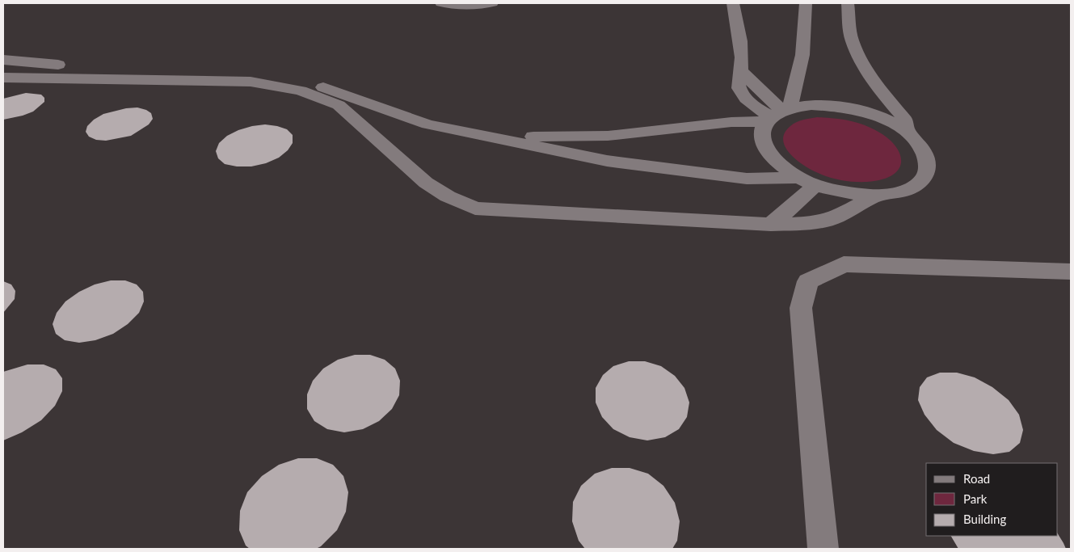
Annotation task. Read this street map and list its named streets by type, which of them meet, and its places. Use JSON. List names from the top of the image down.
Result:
{
  "legend": ["Road", "Park", "Building"]
}
